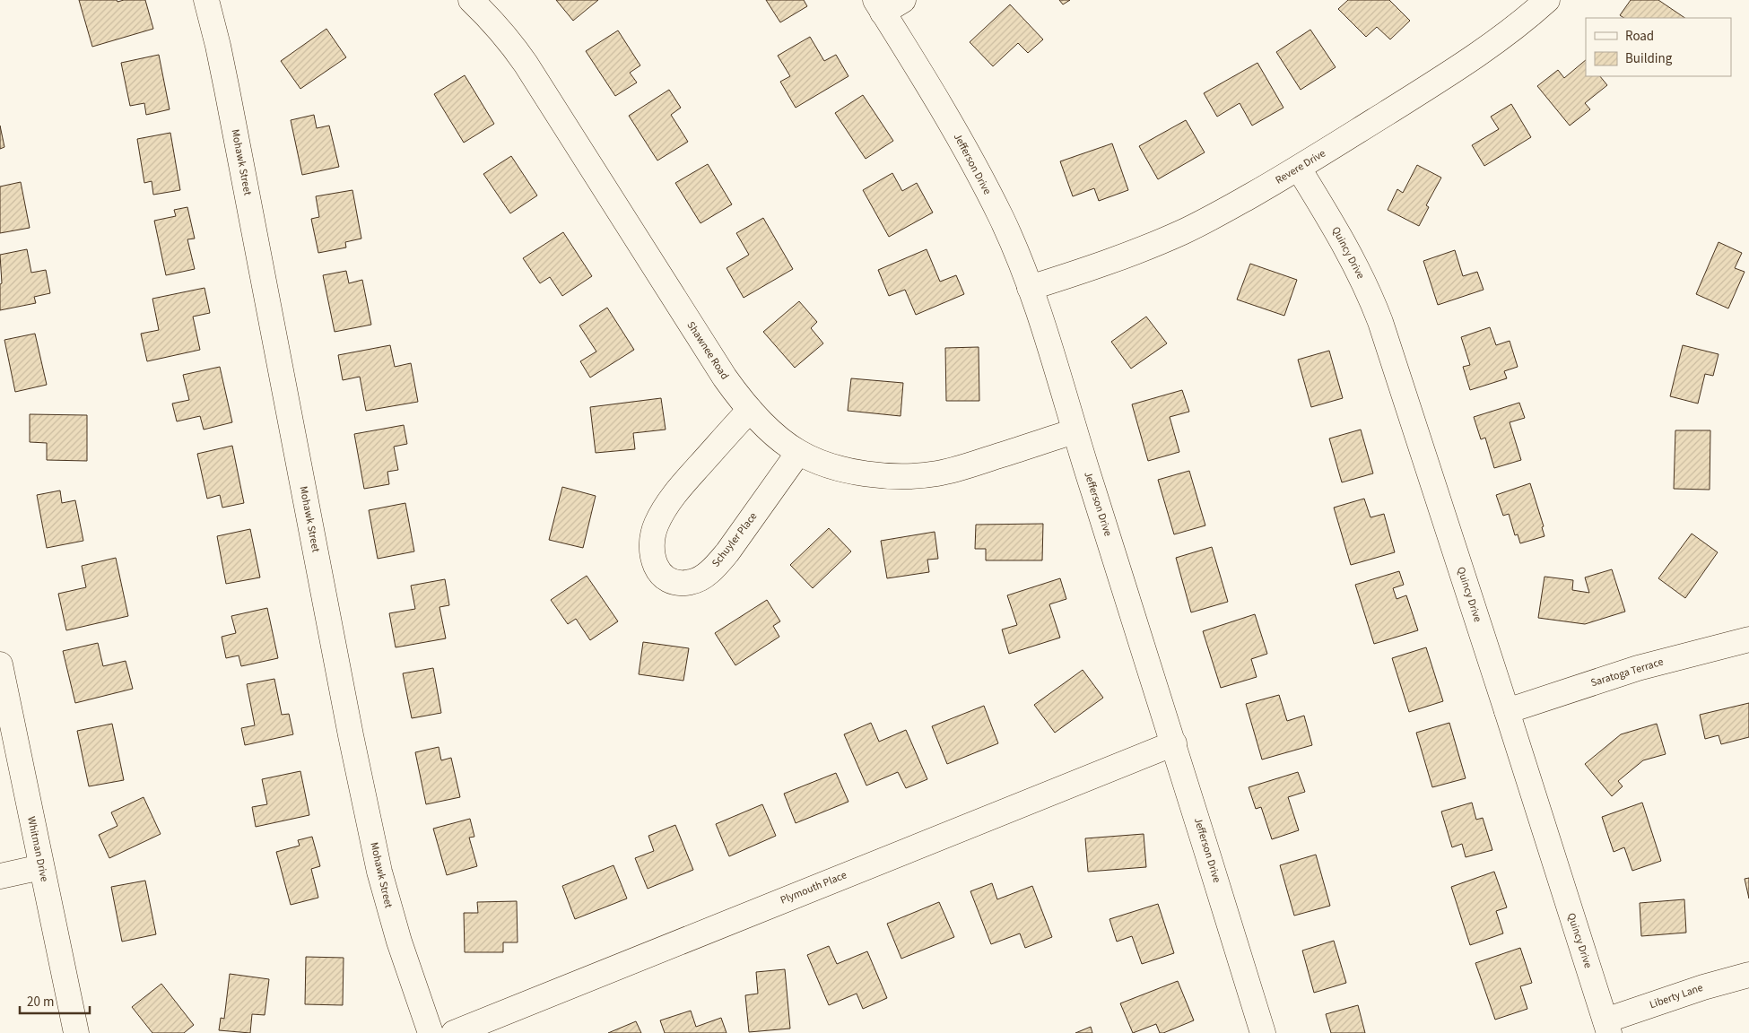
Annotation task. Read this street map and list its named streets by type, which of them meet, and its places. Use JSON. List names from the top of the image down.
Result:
{
  "streets": {
    "street": [
      "Mohawk Street",
      "Jefferson Drive",
      "Revere Drive",
      "Quincy Drive",
      "Shawnee Road",
      "Schuyler Place",
      "Saratoga Terrace",
      "Whitman Drive",
      "Plymouth Place",
      "Liberty Lane"
    ]
  },
  "crossings": [
    ["Jefferson Drive", "Revere Drive"],
    ["Jefferson Drive", "Shawnee Road"],
    ["Jefferson Drive", "Plymouth Place"],
    ["Revere Drive", "Quincy Drive"],
    ["Quincy Drive", "Saratoga Terrace"],
    ["Quincy Drive", "Liberty Lane"],
    ["Shawnee Road", "Schuyler Place"]
  ],
  "legend": ["Road", "Building"],
  "scale_bar": "20 m"
}
